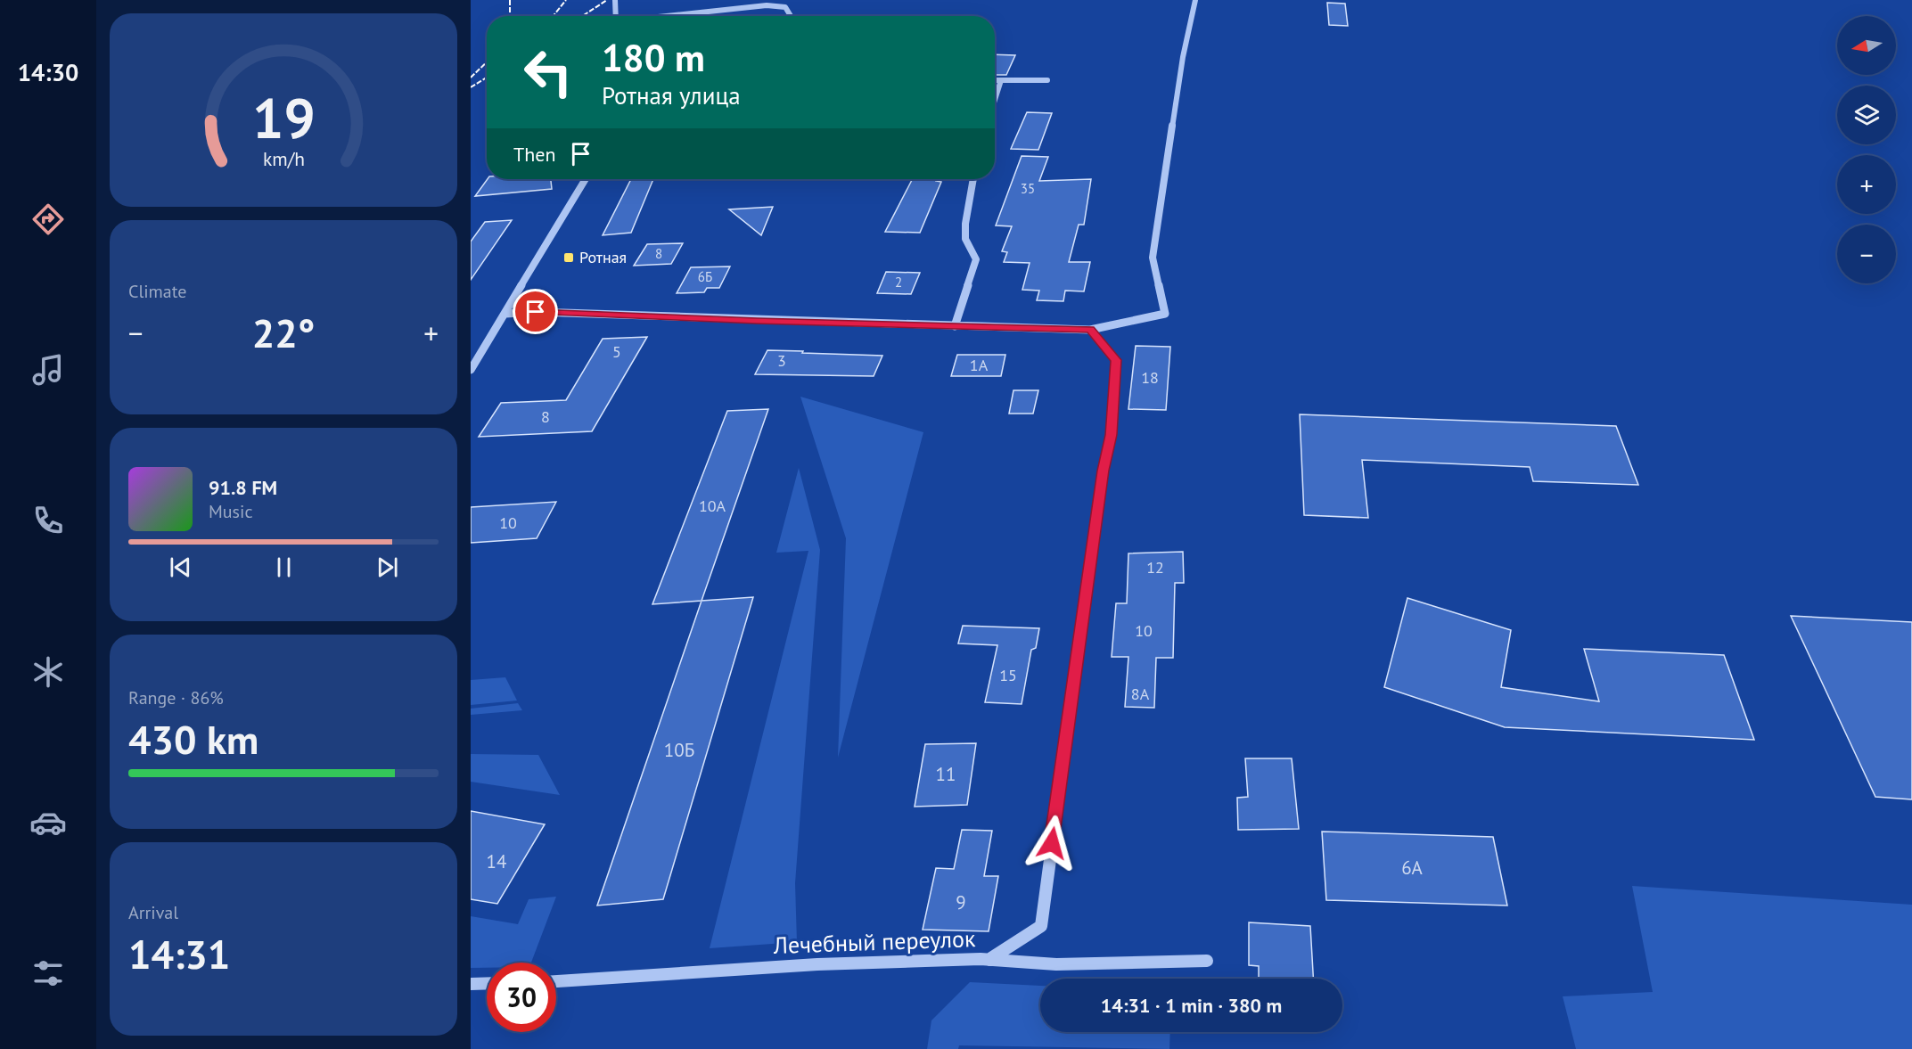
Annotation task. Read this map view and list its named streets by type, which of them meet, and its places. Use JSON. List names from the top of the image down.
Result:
{
  "streets": {
    "street": ["Лечебный переулок"]
  },
  "places": {
    "transit": ["Ротная"]
  },
  "house_numbers": [
    "35",
    "8",
    "6Б",
    "2",
    "5",
    "3",
    "1А",
    "18",
    "8",
    "10А",
    "10",
    "12",
    "10",
    "15",
    "8А",
    "10Б",
    "11",
    "14",
    "6А",
    "9"
  ],
  "north": "left",
  "page": {
    "tabs": "14:30",
    "map_buttons": ["+", "−"],
    "turn": ["180 m", "Ротная улица"],
    "then": "Then",
    "tile": [
      "Climate",
      ["Range · 86%", "430 km"],
      ["Arrival", "14:31"]
    ],
    "heat": ["−", "22°", "+"],
    "song": ["91.8 FM", "Music"],
    "limit": "30",
    "trip": "14:31 · 1 min · 380 m",
    "gauge": ["19", "km/h"]
  }
}
